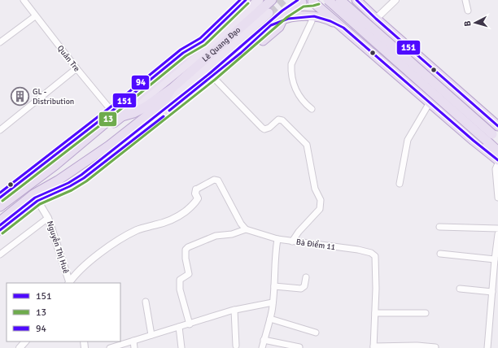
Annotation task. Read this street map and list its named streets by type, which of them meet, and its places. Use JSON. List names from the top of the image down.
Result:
{
  "streets": {
    "highway": ["Lê Quang Đạo"],
    "street": ["Quán Tre", "Bà Điểm 11", "Nguyễn Thị Huê"]
  },
  "crossings": [
    ["Lê Quang Đạo", "Quán Tre"],
    ["Lê Quang Đạo", "Nguyễn Thị Huê"]
  ],
  "places": {
    "building": ["GL - Distribution"]
  },
  "lines": ["transit line 151", "transit line 94", "transit line 13"],
  "legend": ["151", "13", "94"],
  "north": "left"
}
